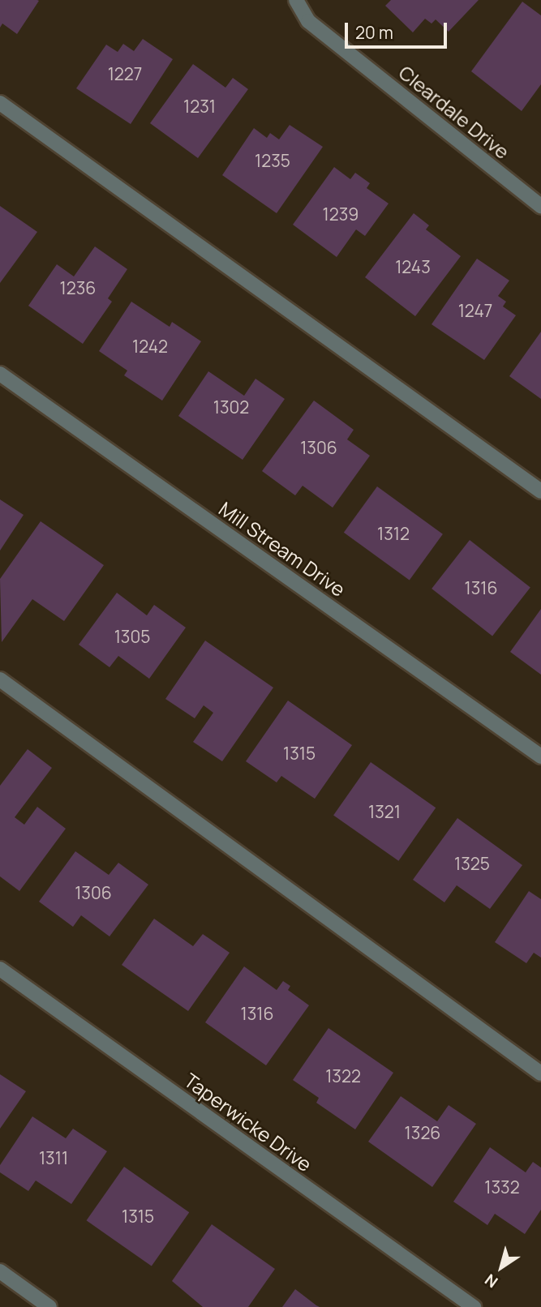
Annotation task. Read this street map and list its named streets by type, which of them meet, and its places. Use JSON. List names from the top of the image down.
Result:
{
  "streets": {
    "street": ["Cleardale Drive", "Mill Stream Drive", "Taperwicke Drive"]
  },
  "house_numbers": [
    "1227",
    "1231",
    "1235",
    "1239",
    "1243",
    "1236",
    "1247",
    "1242",
    "1302",
    "1306",
    "1312",
    "1316",
    "1305",
    "1315",
    "1321",
    "1325",
    "1306",
    "1316",
    "1322",
    "1326",
    "1311",
    "1332",
    "1315"
  ],
  "scale_bar": "20 m",
  "north": "bottom left"
}
